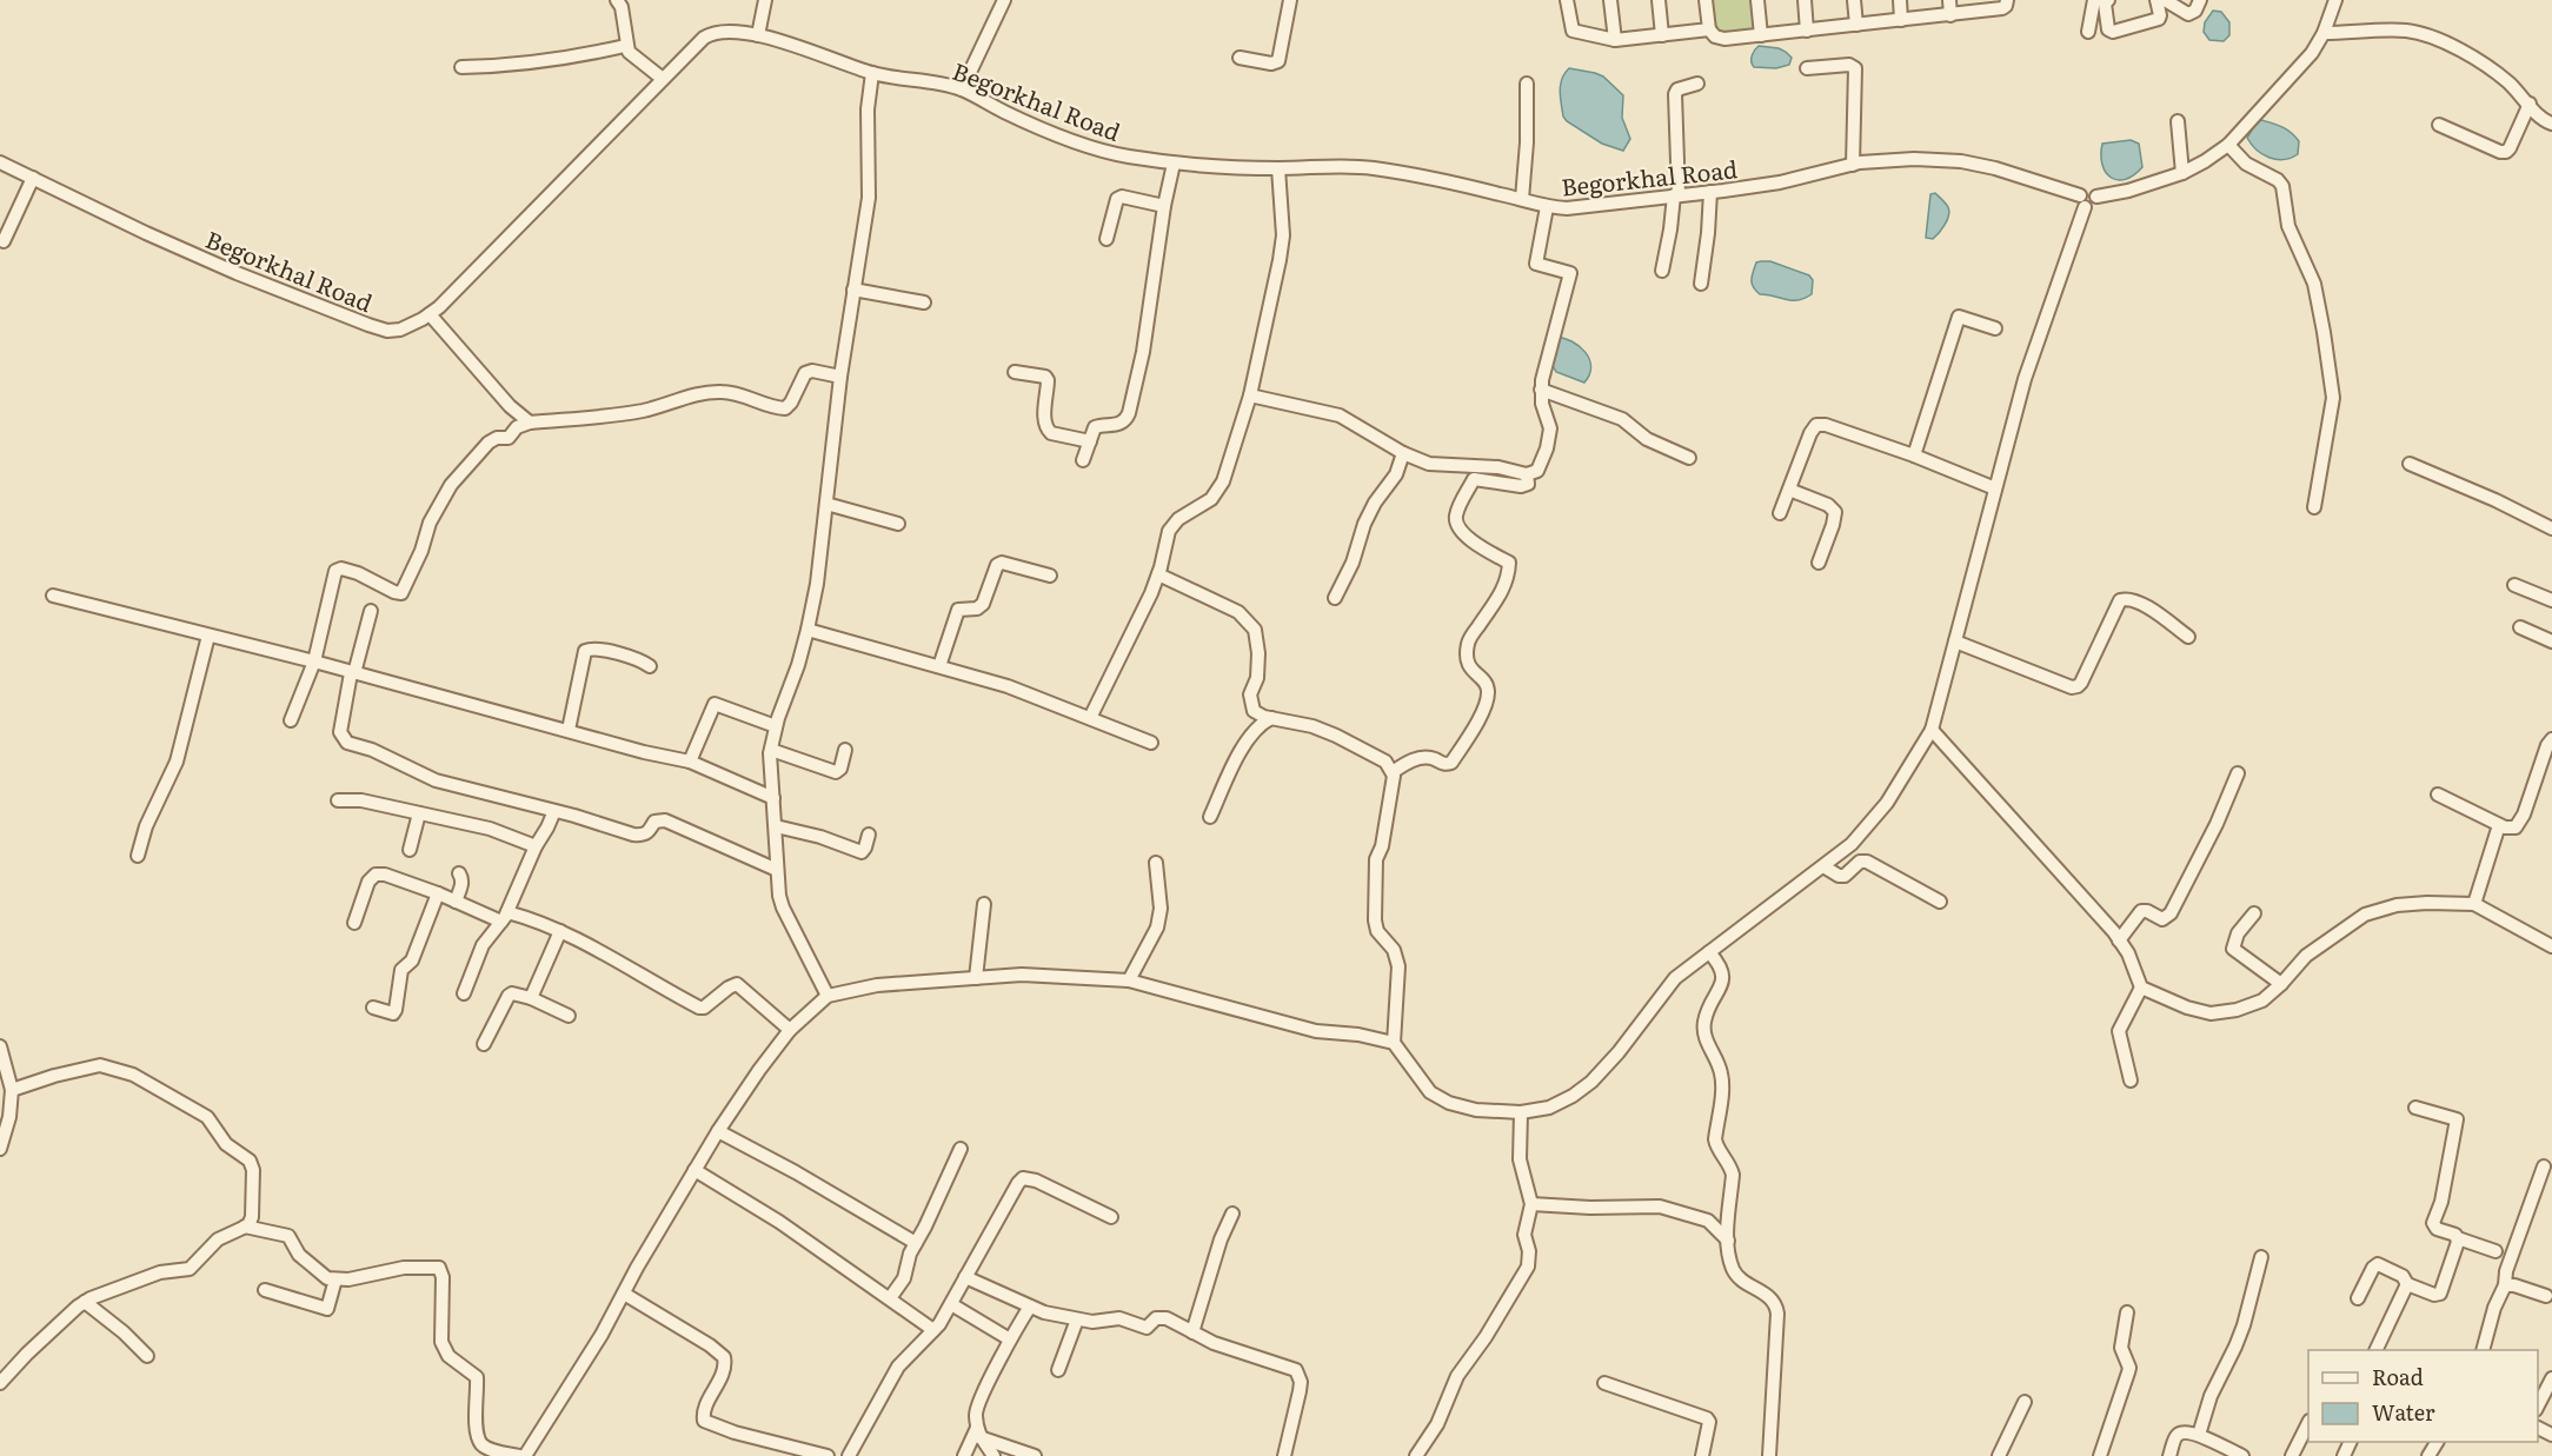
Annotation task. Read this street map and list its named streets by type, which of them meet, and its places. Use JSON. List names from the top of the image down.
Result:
{
  "streets": {
    "street": ["Begorkhal Road"]
  },
  "legend": ["Road", "Water"]
}
